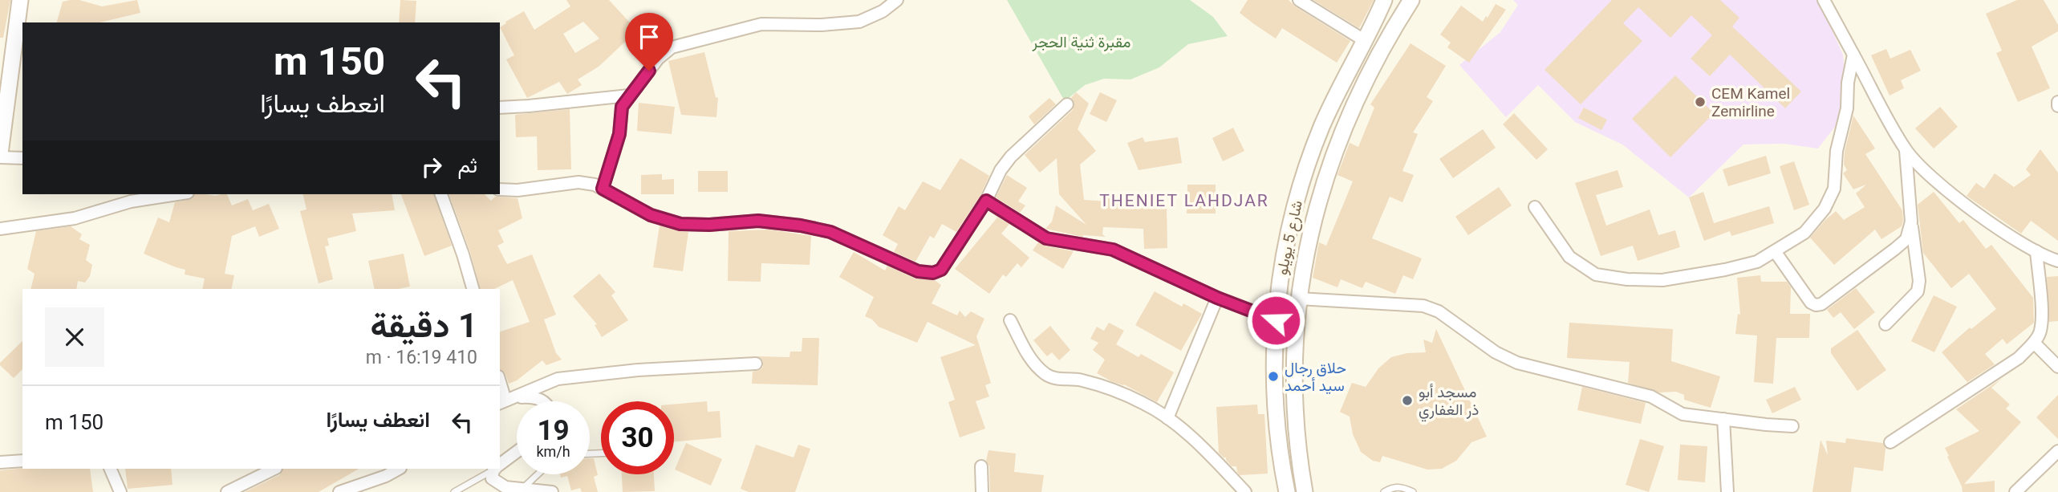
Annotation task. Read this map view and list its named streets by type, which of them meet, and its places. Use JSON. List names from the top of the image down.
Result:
{
  "streets": {
    "main road": ["شارع 5 يويلو"]
  },
  "districts": ["THENIET LAHDJAR"],
  "parks": ["مقبرة ثنية الحجر"],
  "places": ["CEM Kamel Zemirline", "حلاق رجال سيد أحمد", "مسجد أبو ذر الغفاري"],
  "page": {
    "turn": ["150 m", "انعطف يسارًا"],
    "then": "ثم",
    "heading": ["1 دقيقة", "410 m · 16:19"],
    "list": [
      {
        "name": "انعطف يسارًا",
        "value": "150 m"
      }
    ],
    "speed": "19 km/h",
    "limit": "30"
  }
}
